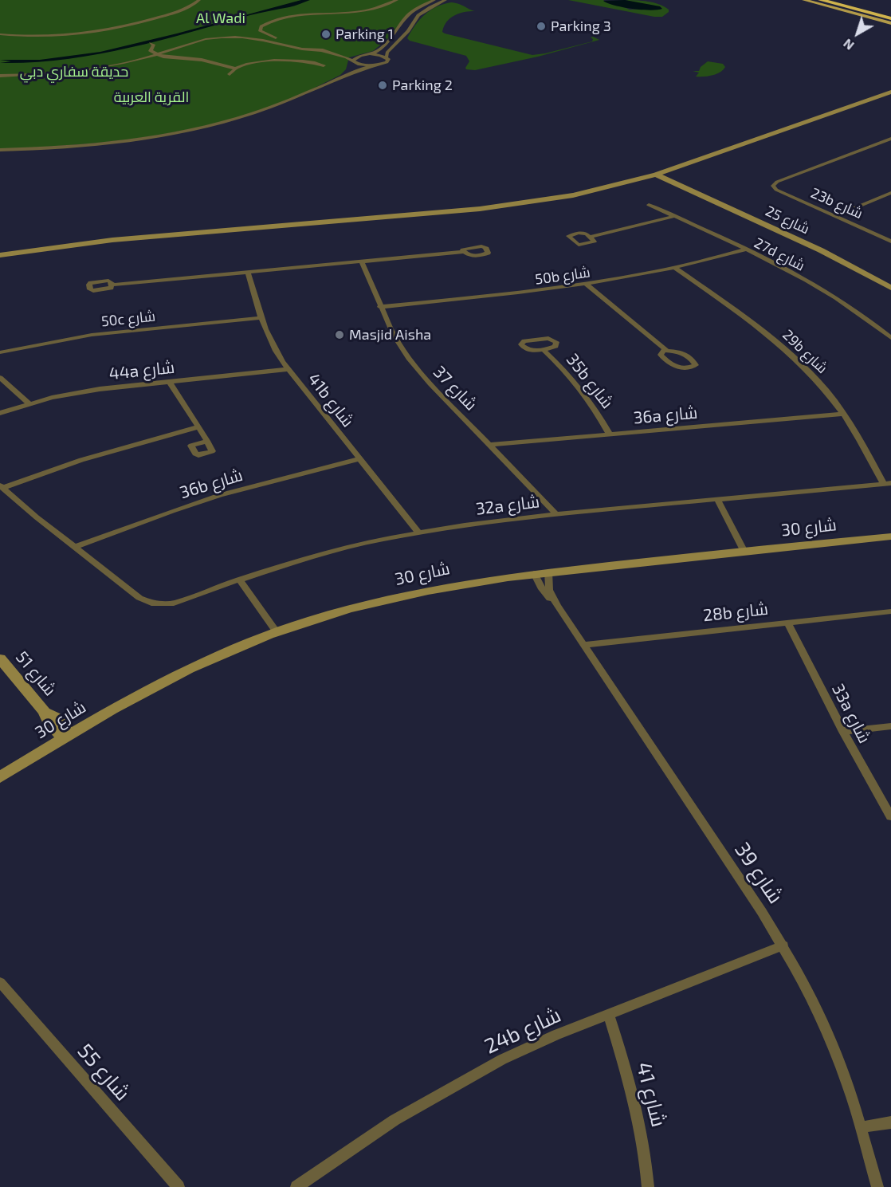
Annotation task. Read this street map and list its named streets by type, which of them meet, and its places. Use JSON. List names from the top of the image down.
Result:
{
  "streets": {
    "street": [
      "23b شارع",
      "شارع 25",
      "27d شارع",
      "50b شارع",
      "50c شارع",
      "29b شارع",
      "44a شارع",
      "35b شارع",
      "شارع 37",
      "41b شارع",
      "36a شارع",
      "36b شارع",
      "32a شارع",
      "شارع 30",
      "28b شارع",
      "شارع 51",
      "33a شارع",
      "شارع 39",
      "24b شارع",
      "شارع 55",
      "شارع 41"
    ]
  },
  "crossings": [
    ["27d شارع", "50b شارع"],
    ["50b شارع", "29b شارع"],
    ["50b شارع", "شارع 37"],
    ["50c شارع", "41b شارع"],
    ["29b شارع", "36a شارع"],
    ["29b شارع", "32a شارع"],
    ["44a شارع", "41b شارع"],
    ["35b شارع", "36a شارع"],
    ["شارع 37", "36a شارع"],
    ["شارع 37", "32a شارع"],
    ["41b شارع", "36b شارع"],
    ["41b شارع", "32a شارع"],
    ["36b شارع", "32a شارع"],
    ["شارع 30", "شارع 51"],
    ["شارع 30", "شارع 39"],
    ["28b شارع", "33a شارع"],
    ["28b شارع", "شارع 39"],
    ["شارع 39", "24b شارع"],
    ["24b شارع", "شارع 41"]
  ],
  "parks": ["Al Wadi", "حديقة سفاري دبي", "القرية العربية"],
  "places": [
    "Parking 3",
    "Parking 1",
    "Parking 2",
    "Masjid Aisha"
  ],
  "north": "bottom left"
}
